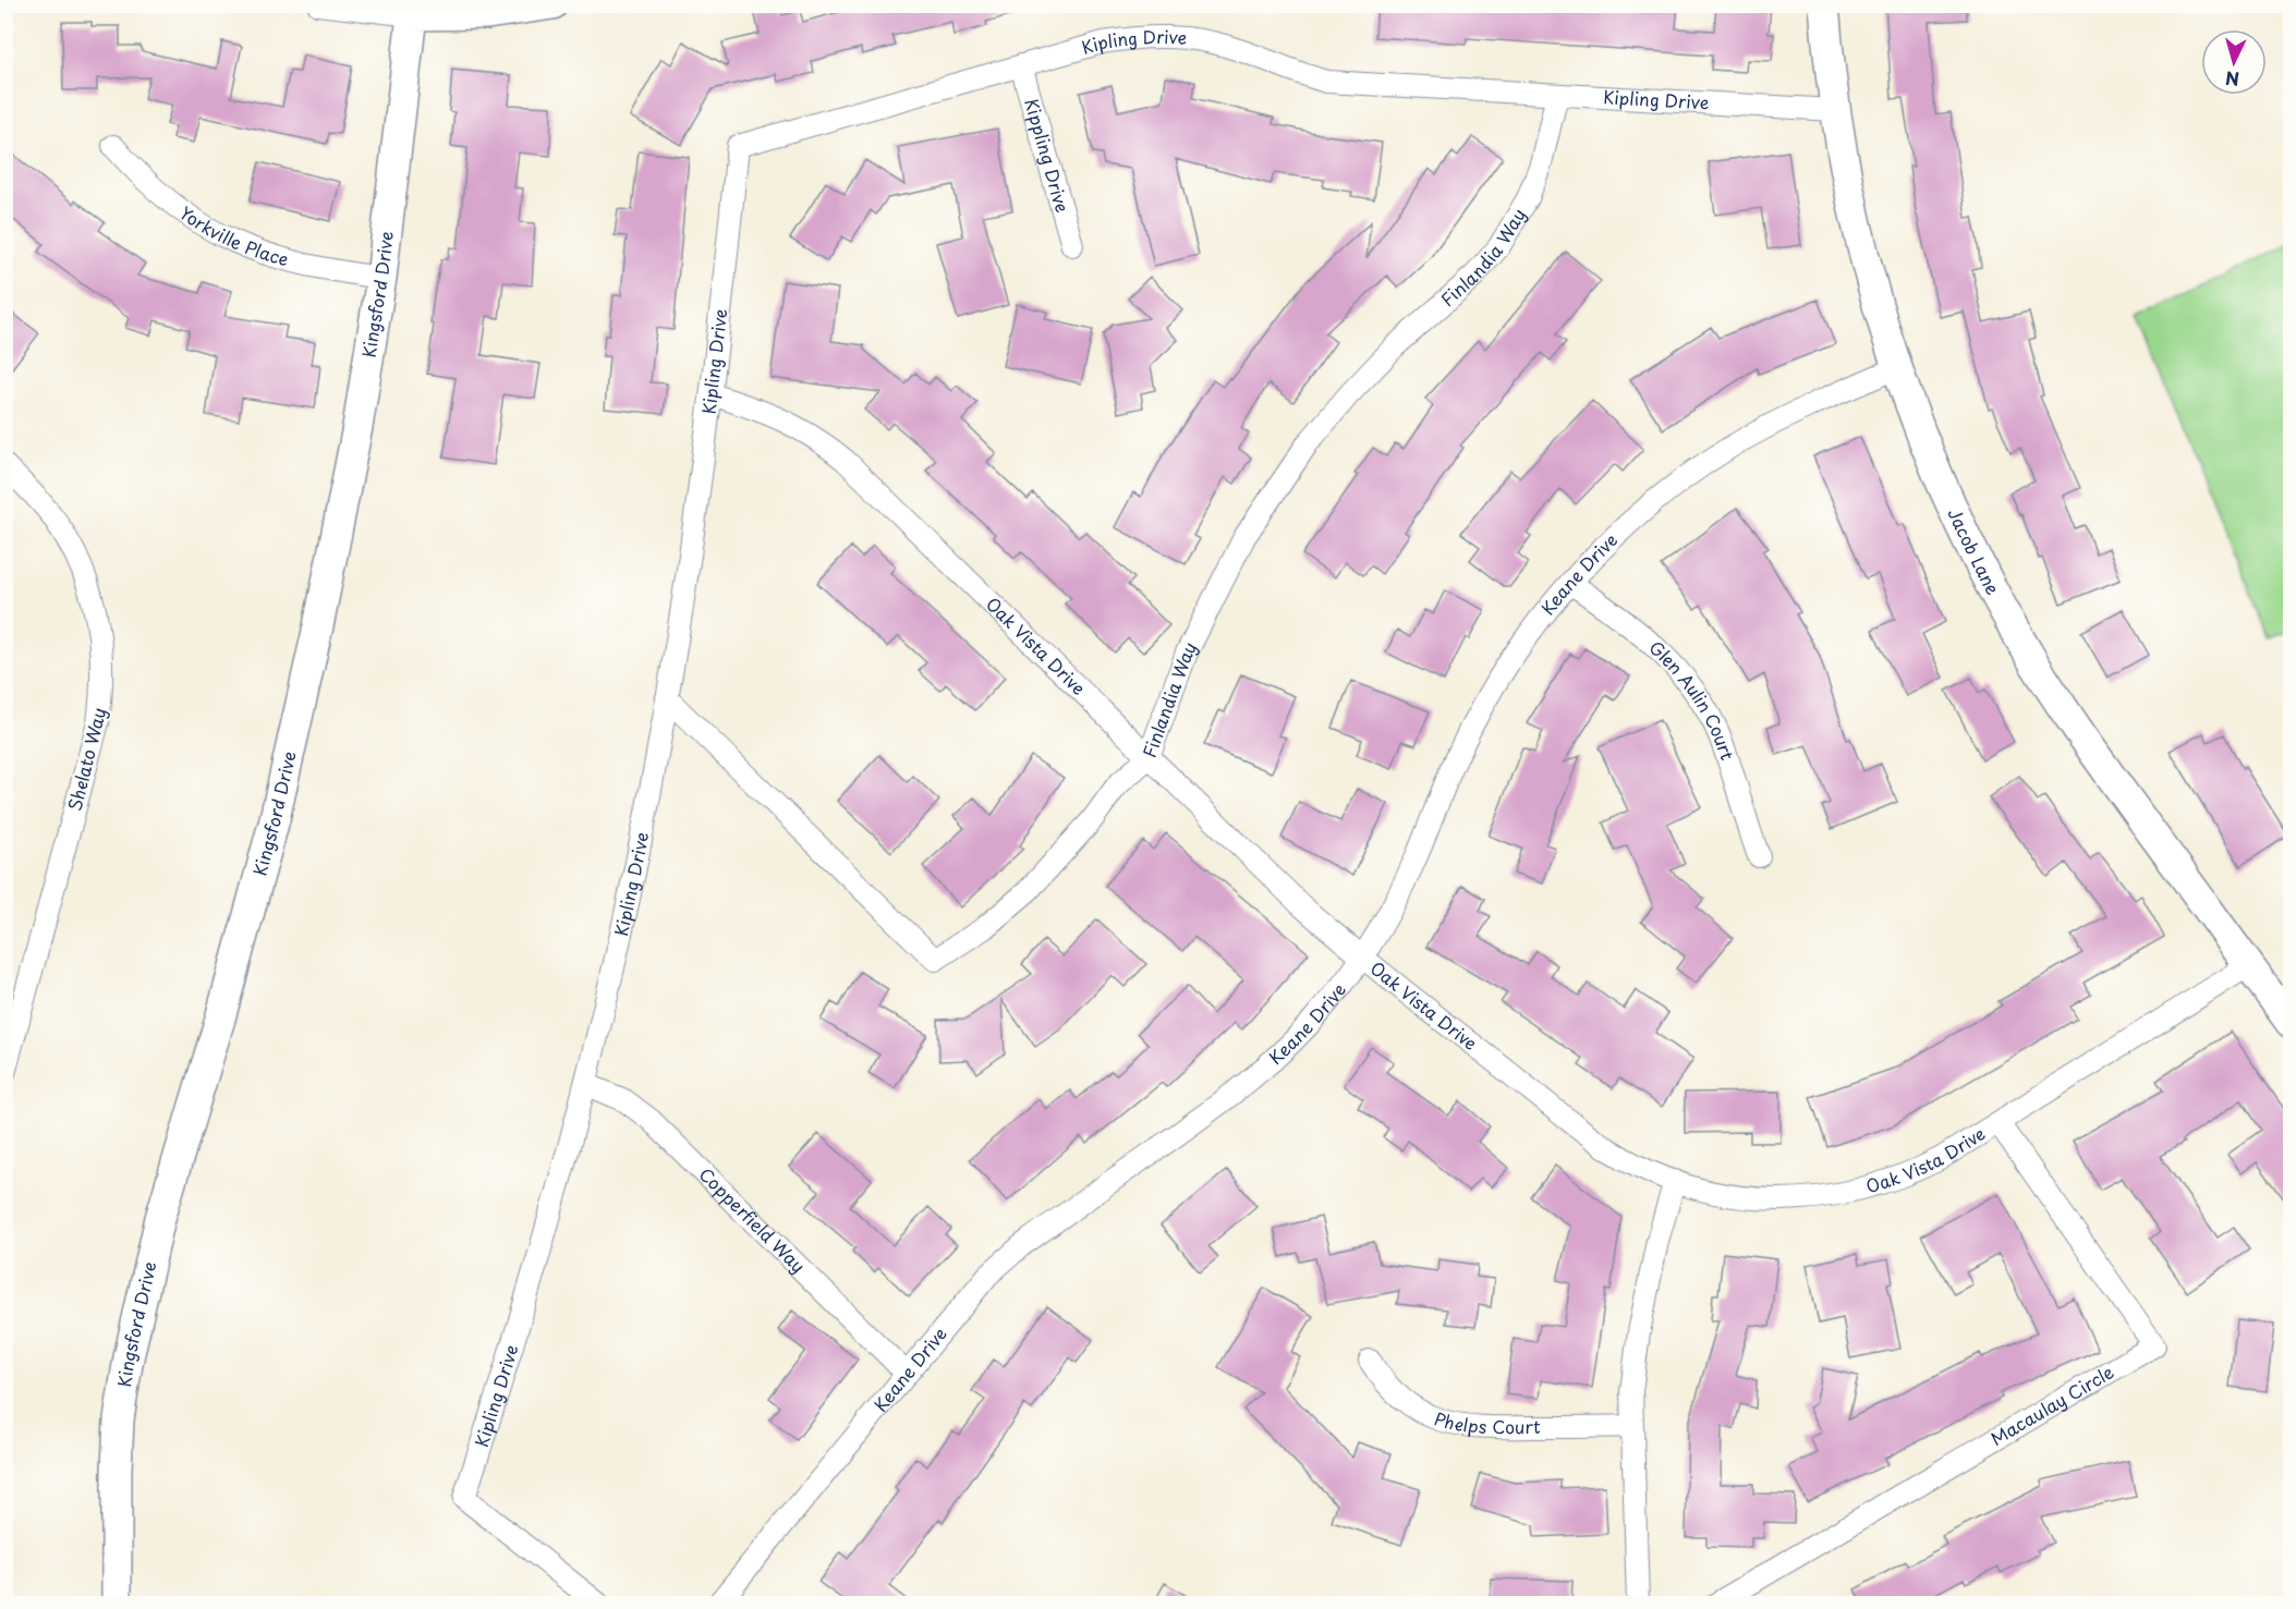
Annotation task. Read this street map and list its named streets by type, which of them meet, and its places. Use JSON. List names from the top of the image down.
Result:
{
  "streets": {
    "street": [
      "Kipling Drive",
      "Kippling Drive",
      "Yorkville Place",
      "Finlandia Way",
      "Kingsford Drive",
      "Jacob Lane",
      "Keane Drive",
      "Oak Vista Drive",
      "Glen Aulin Court",
      "Shelato Way",
      "Copperfield Way",
      "Macaulay Circle",
      "Phelps Court"
    ]
  },
  "crossings": [
    ["Kipling Drive", "Kippling Drive"],
    ["Kipling Drive", "Finlandia Way"],
    ["Kipling Drive", "Jacob Lane"],
    ["Kipling Drive", "Oak Vista Drive"],
    ["Kipling Drive", "Copperfield Way"],
    ["Yorkville Place", "Kingsford Drive"],
    ["Finlandia Way", "Oak Vista Drive"],
    ["Jacob Lane", "Keane Drive"],
    ["Jacob Lane", "Oak Vista Drive"],
    ["Keane Drive", "Oak Vista Drive"],
    ["Keane Drive", "Glen Aulin Court"],
    ["Keane Drive", "Copperfield Way"],
    ["Oak Vista Drive", "Macaulay Circle"]
  ],
  "north": "bottom"
}
